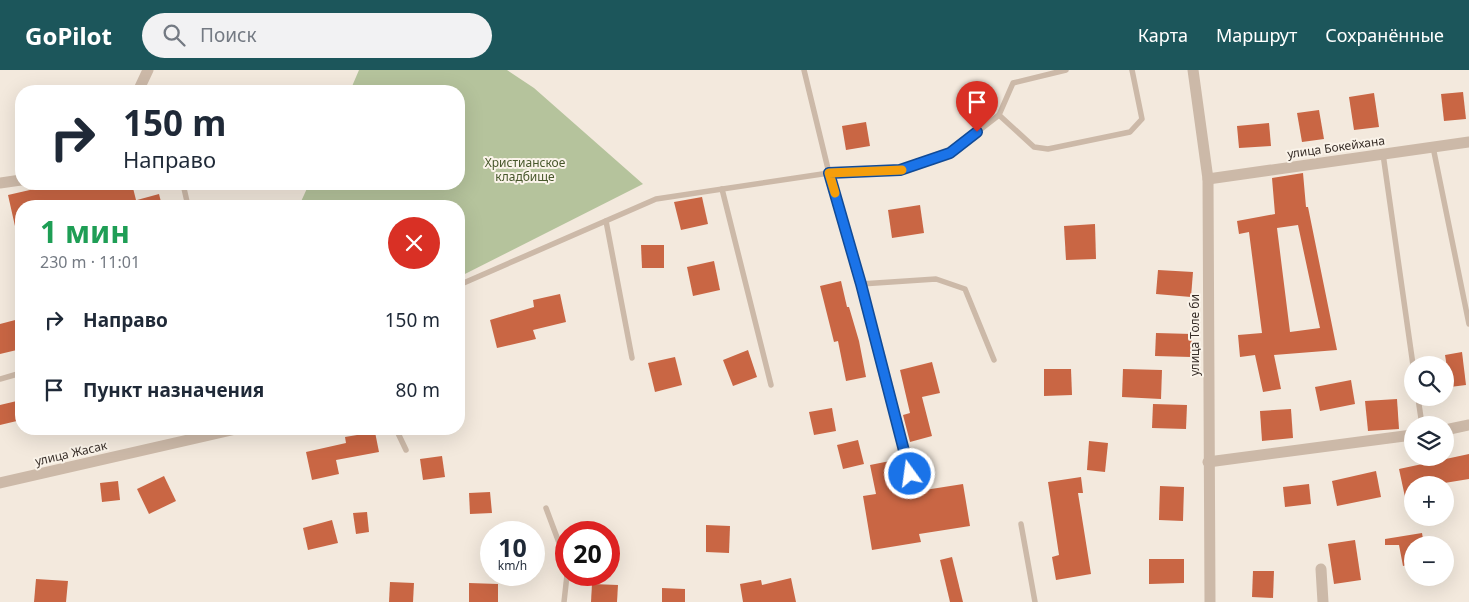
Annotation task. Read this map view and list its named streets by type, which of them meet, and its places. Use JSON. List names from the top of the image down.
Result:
{
  "streets": {
    "street": ["улица Бокейхана", "улица Толе би", "улица Жасак"]
  },
  "crossings": [
    ["улица Бокейхана", "улица Толе би"]
  ],
  "parks": ["Христианское кладбище"],
  "page": {
    "header": "GoPilot",
    "search": "Поиск",
    "nav": ["Карта", "Маршрут", "Сохранённые"],
    "turn": ["150 m", "Направо"],
    "heading": ["1 мин", "230 m · 11:01"],
    "list": [
      {
        "name": "Направо",
        "value": "150 m"
      },
      {
        "name": "Пункт назначения",
        "value": "80 m"
      }
    ],
    "map_buttons": ["+", "−"],
    "speed": "10 km/h",
    "limit": "20"
  }
}
